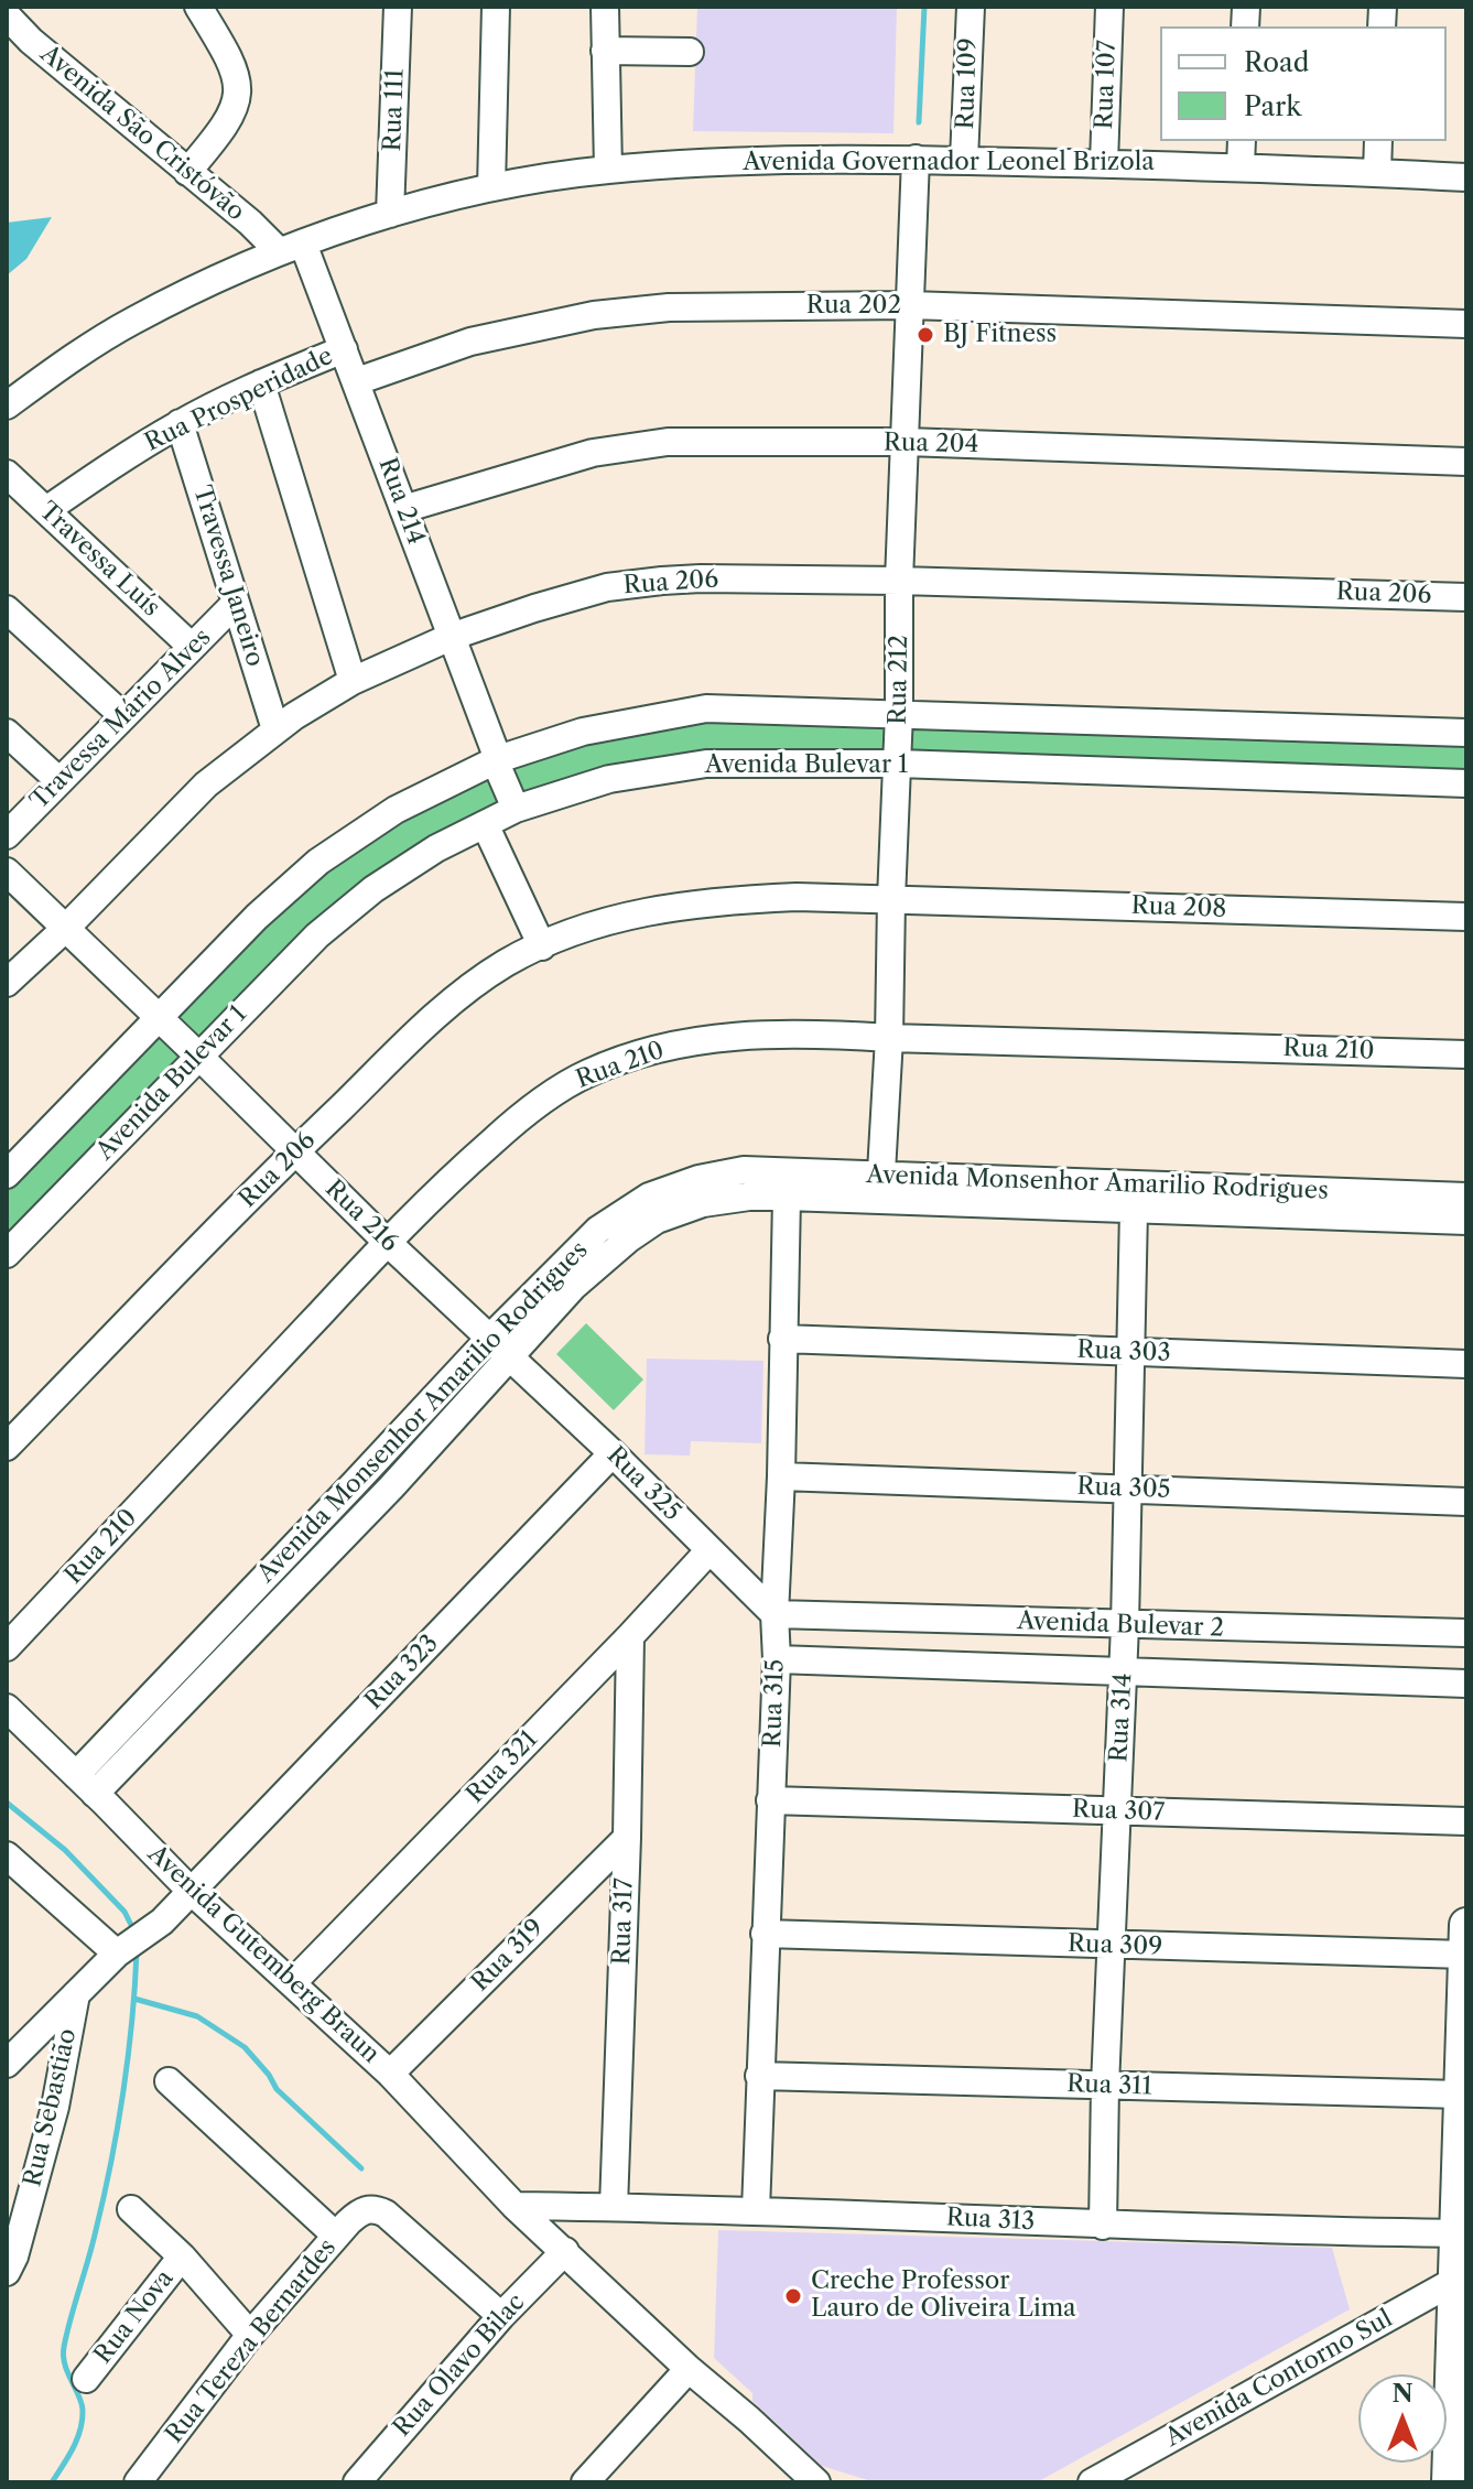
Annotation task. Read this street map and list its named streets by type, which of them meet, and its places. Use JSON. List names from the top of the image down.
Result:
{
  "streets": {
    "street": [
      "Rua 109",
      "Rua 107",
      "Rua 111",
      "Avenida São Cristóvão",
      "Avenida Governador Leonel Brizola",
      "Rua 202",
      "Rua Prosperidade",
      "Rua 204",
      "Rua 214",
      "Travessa Luís",
      "Travessa Janeiro",
      "Rua 206",
      "Rua 212",
      "Travessa Mário Alves",
      "Avenida Bulevar 1",
      "Rua 208",
      "Rua 210",
      "Avenida Monsenhor Amarilio Rodrigues",
      "Rua 216",
      "Rua 303",
      "Rua 325",
      "Rua 305",
      "Avenida Bulevar 2",
      "Rua 323",
      "Rua 315",
      "Rua 314",
      "Rua 321",
      "Rua 307",
      "Rua 317",
      "Rua 309",
      "Avenida Gutemberg Braun",
      "Rua 319",
      "Rua 311",
      "Rua Sebastião",
      "Rua 313",
      "Rua Nova",
      "Rua Tereza Bernardes",
      "Rua Olavo Bilac",
      "Avenida Contorno Sul"
    ]
  },
  "crossings": [
    ["Rua 109", "Avenida Governador Leonel Brizola"],
    ["Rua 107", "Avenida Governador Leonel Brizola"],
    ["Rua 111", "Avenida Governador Leonel Brizola"],
    ["Avenida São Cristóvão", "Avenida Governador Leonel Brizola"],
    ["Avenida São Cristóvão", "Rua 214"],
    ["Avenida Governador Leonel Brizola", "Rua 214"],
    ["Avenida Governador Leonel Brizola", "Rua 212"],
    ["Rua 202", "Rua 214"],
    ["Rua 202", "Rua 212"],
    ["Rua Prosperidade", "Rua 214"],
    ["Rua Prosperidade", "Travessa Luís"],
    ["Rua Prosperidade", "Travessa Janeiro"],
    ["Rua 204", "Rua 214"],
    ["Rua 204", "Rua 212"],
    ["Rua 214", "Rua 206"],
    ["Rua 214", "Avenida Bulevar 1"],
    ["Travessa Luís", "Travessa Mário Alves"],
    ["Travessa Janeiro", "Rua 206"],
    ["Travessa Janeiro", "Travessa Mário Alves"],
    ["Rua 206", "Rua 212"],
    ["Rua 206", "Rua 208"],
    ["Rua 206", "Rua 216"],
    ["Rua 212", "Avenida Bulevar 1"],
    ["Rua 212", "Rua 208"],
    ["Rua 212", "Rua 210"],
    ["Rua 212", "Avenida Monsenhor Amarilio Rodrigues"],
    ["Avenida Bulevar 1", "Rua 216"],
    ["Rua 210", "Rua 216"],
    ["Avenida Monsenhor Amarilio Rodrigues", "Rua 216"],
    ["Avenida Monsenhor Amarilio Rodrigues", "Rua 325"],
    ["Avenida Monsenhor Amarilio Rodrigues", "Rua 315"],
    ["Avenida Monsenhor Amarilio Rodrigues", "Rua 314"],
    ["Avenida Monsenhor Amarilio Rodrigues", "Avenida Gutemberg Braun"],
    ["Rua 216", "Rua 325"],
    ["Rua 303", "Rua 315"],
    ["Rua 303", "Rua 314"],
    ["Rua 325", "Avenida Bulevar 2"],
    ["Rua 325", "Rua 323"],
    ["Rua 325", "Rua 315"],
    ["Rua 325", "Rua 321"],
    ["Rua 305", "Rua 315"],
    ["Rua 305", "Rua 314"],
    ["Avenida Bulevar 2", "Rua 315"],
    ["Avenida Bulevar 2", "Rua 314"],
    ["Rua 323", "Avenida Gutemberg Braun"],
    ["Rua 323", "Rua Sebastião"],
    ["Rua 315", "Rua 307"],
    ["Rua 315", "Rua 309"],
    ["Rua 315", "Rua 311"],
    ["Rua 315", "Rua 313"],
    ["Rua 314", "Rua 307"],
    ["Rua 314", "Rua 309"],
    ["Rua 314", "Rua 311"],
    ["Rua 314", "Rua 313"],
    ["Rua 321", "Rua 317"],
    ["Rua 321", "Avenida Gutemberg Braun"],
    ["Rua 317", "Rua 319"],
    ["Rua 317", "Rua 313"],
    ["Avenida Gutemberg Braun", "Rua 319"],
    ["Avenida Gutemberg Braun", "Rua 313"],
    ["Rua Tereza Bernardes", "Rua Olavo Bilac"]
  ],
  "places": ["BJ Fitness", "Creche Professor Lauro de Oliveira Lima"],
  "legend": ["Road", "Park"],
  "north": "top"
}
